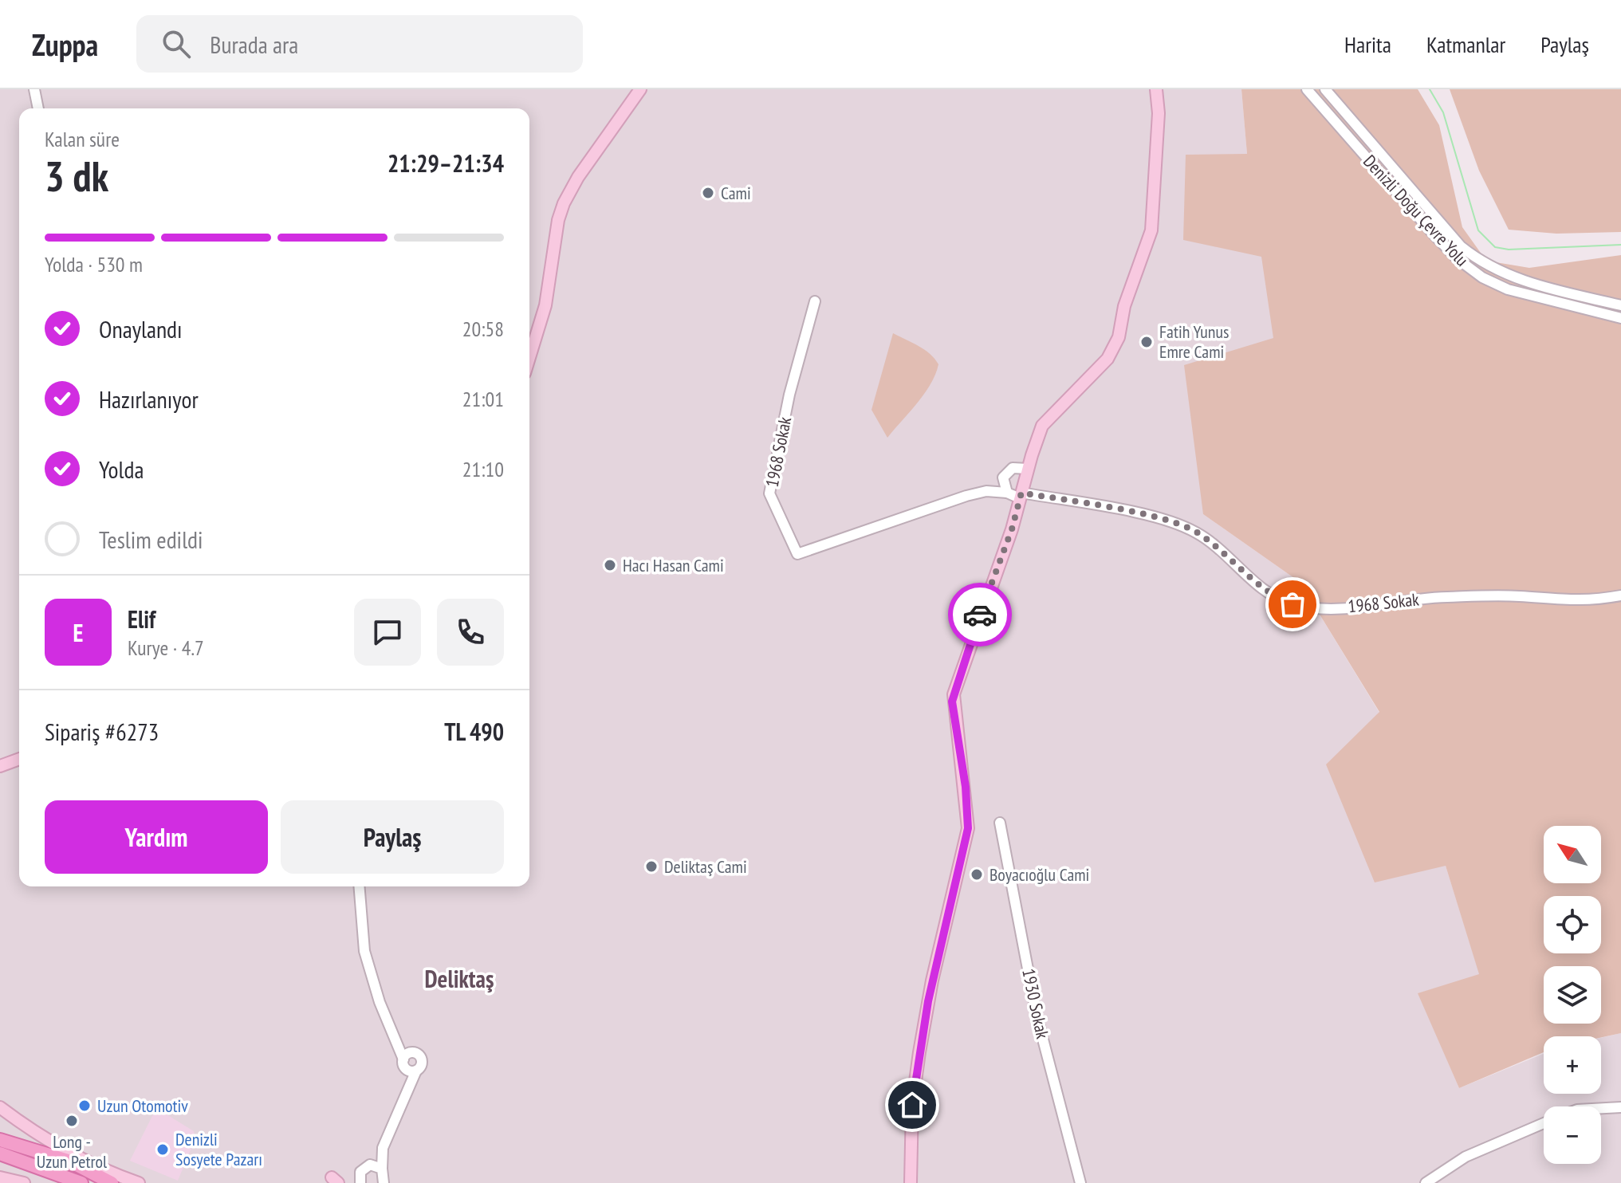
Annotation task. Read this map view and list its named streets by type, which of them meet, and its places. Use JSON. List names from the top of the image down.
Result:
{
  "streets": {
    "street": ["Denizli Doğu Çevre Yolu", "1968 Sokak", "1930 Sokak"]
  },
  "districts": ["Deliktaş"],
  "places": [
    "Cami",
    "Fatih Yunus Emre Cami",
    "Hacı Hasan Cami",
    "Deliktaş Cami",
    "Boyacıoğlu Cami",
    "Uzun Otomotiv",
    "Long - Uzun Petrol",
    "Denizli Sosyete Pazarı"
  ],
  "north": "top left",
  "page": {
    "header": "Zuppa",
    "search": "Burada ara",
    "nav": ["Harita", "Katmanlar", "Paylaş"],
    "heading": ["3 dk", "Kalan süre", "21:29–21:34"],
    "panel": [
      "Elif",
      "Kurye · 4.7",
      "Sipariş #6273",
      "TL 490"
    ],
    "bar": "Yolda · 530 m",
    "list": [
      ["Onaylandı", "20:58"],
      ["Hazırlanıyor", "21:01"],
      ["Yolda", "21:10"],
      "Teslim edildi"
    ],
    "round": "E",
    "buttons": ["Yardım", "Paylaş"],
    "map_buttons": ["+", "−"]
  }
}
